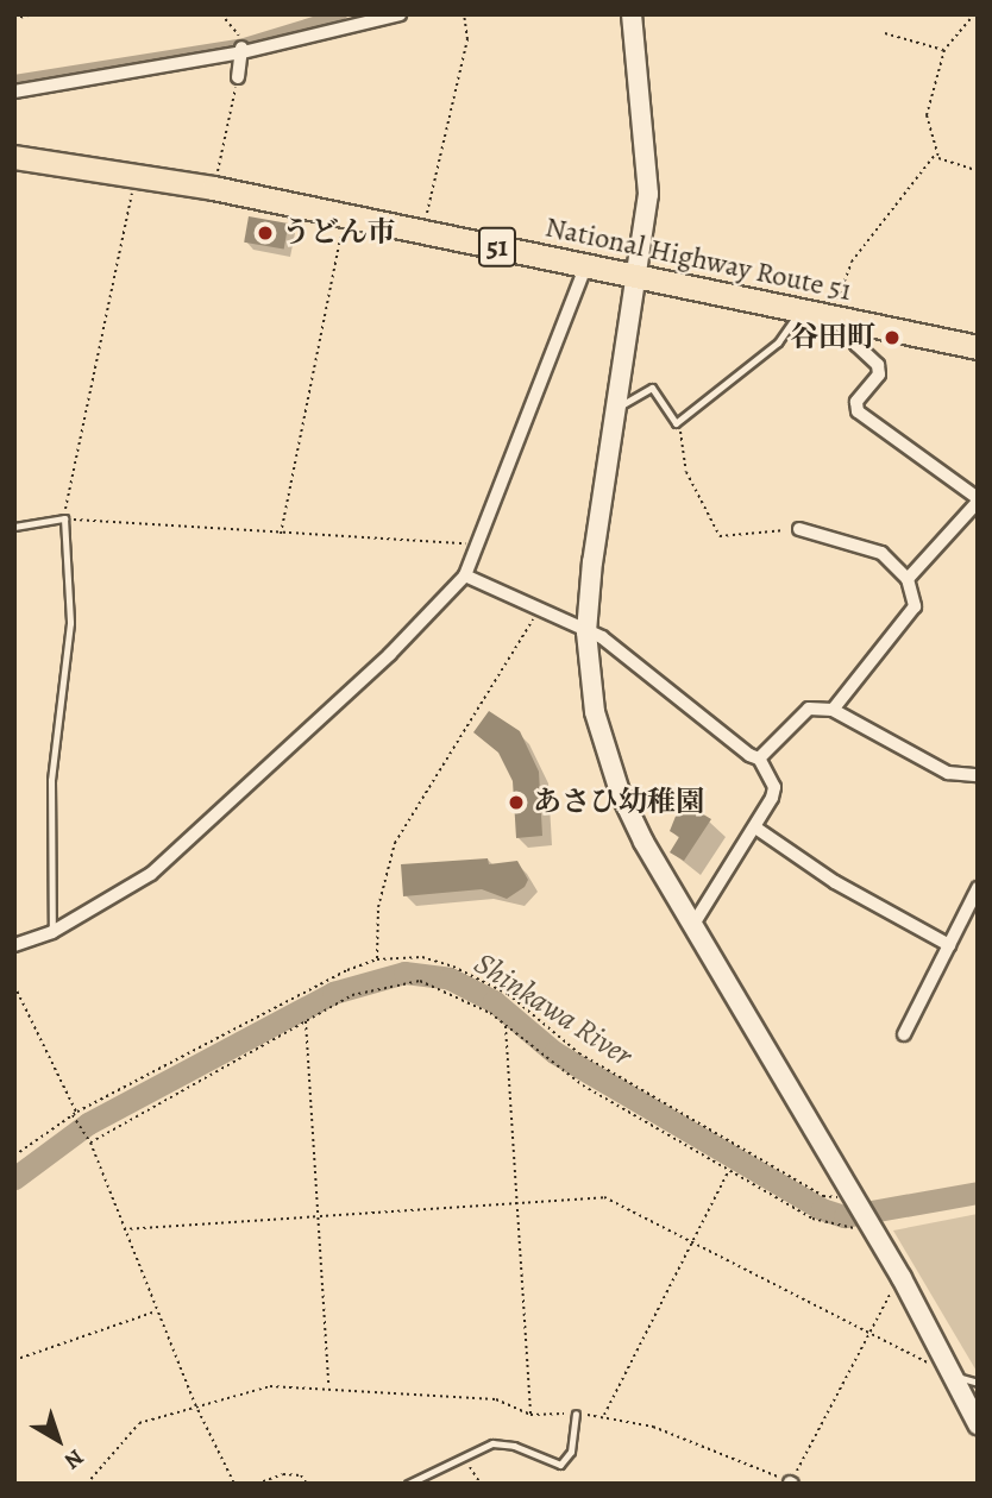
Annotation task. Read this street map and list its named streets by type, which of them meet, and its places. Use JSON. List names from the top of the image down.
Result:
{
  "streets": {
    "highway": ["51", "National Highway Route 51"]
  },
  "water": ["Shinkawa River"],
  "places": ["うどん市", "谷田町", "あさひ幼稚園"],
  "north": "bottom right"
}
